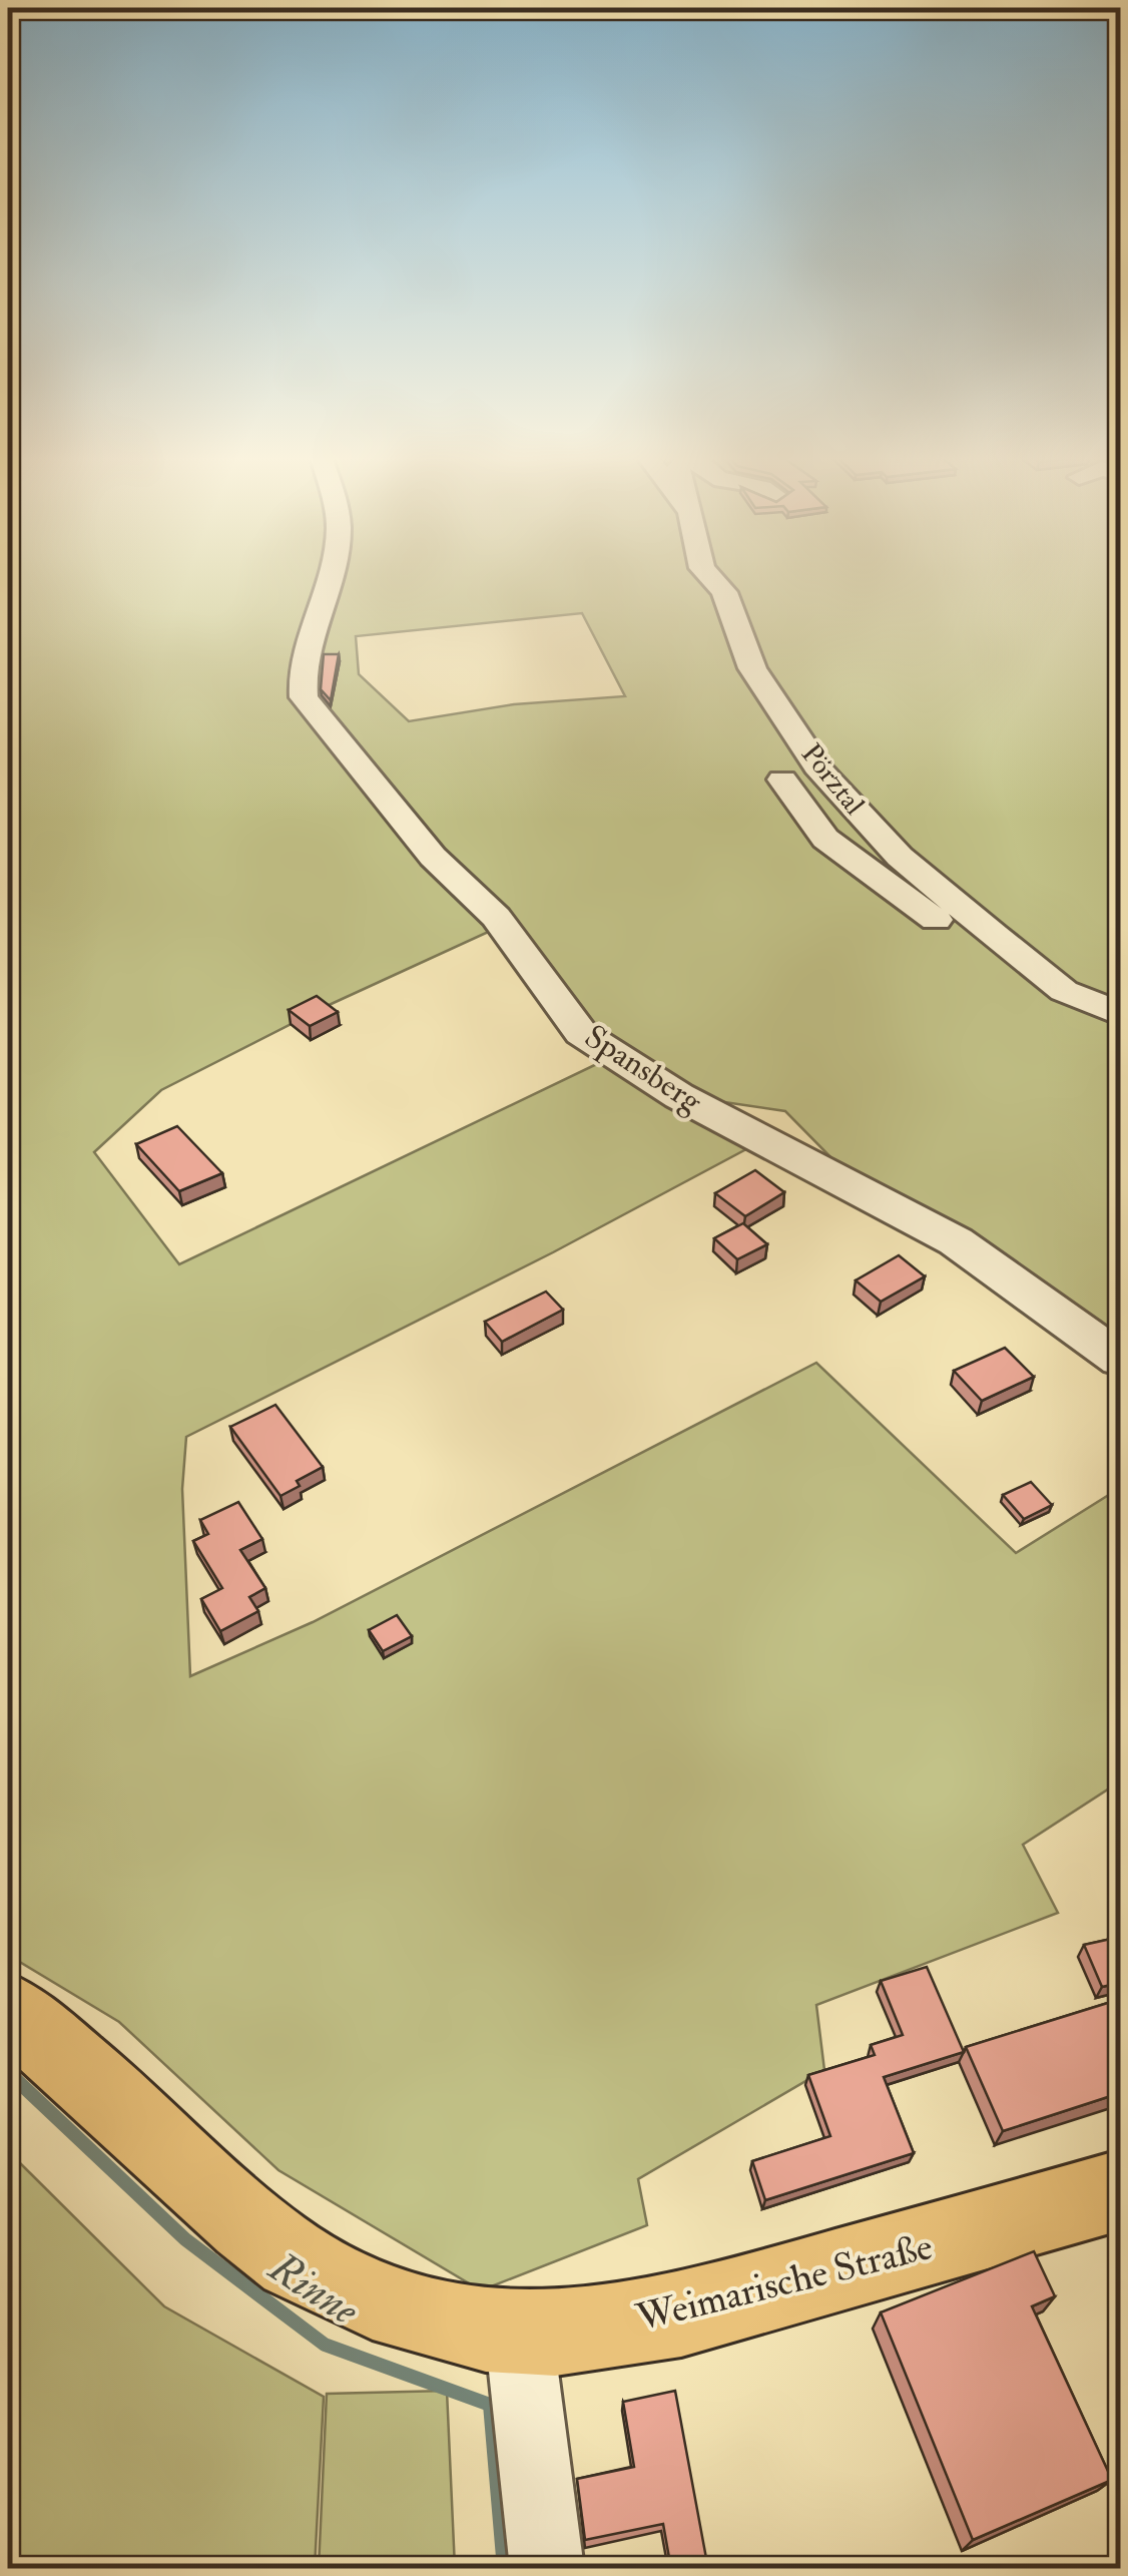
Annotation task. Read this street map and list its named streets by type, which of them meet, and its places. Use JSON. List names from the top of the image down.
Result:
{
  "streets": {
    "main road": ["Weimarische Straße"],
    "street": ["Pörztal", "Spansberg"]
  },
  "water": ["Rinne"]
}
